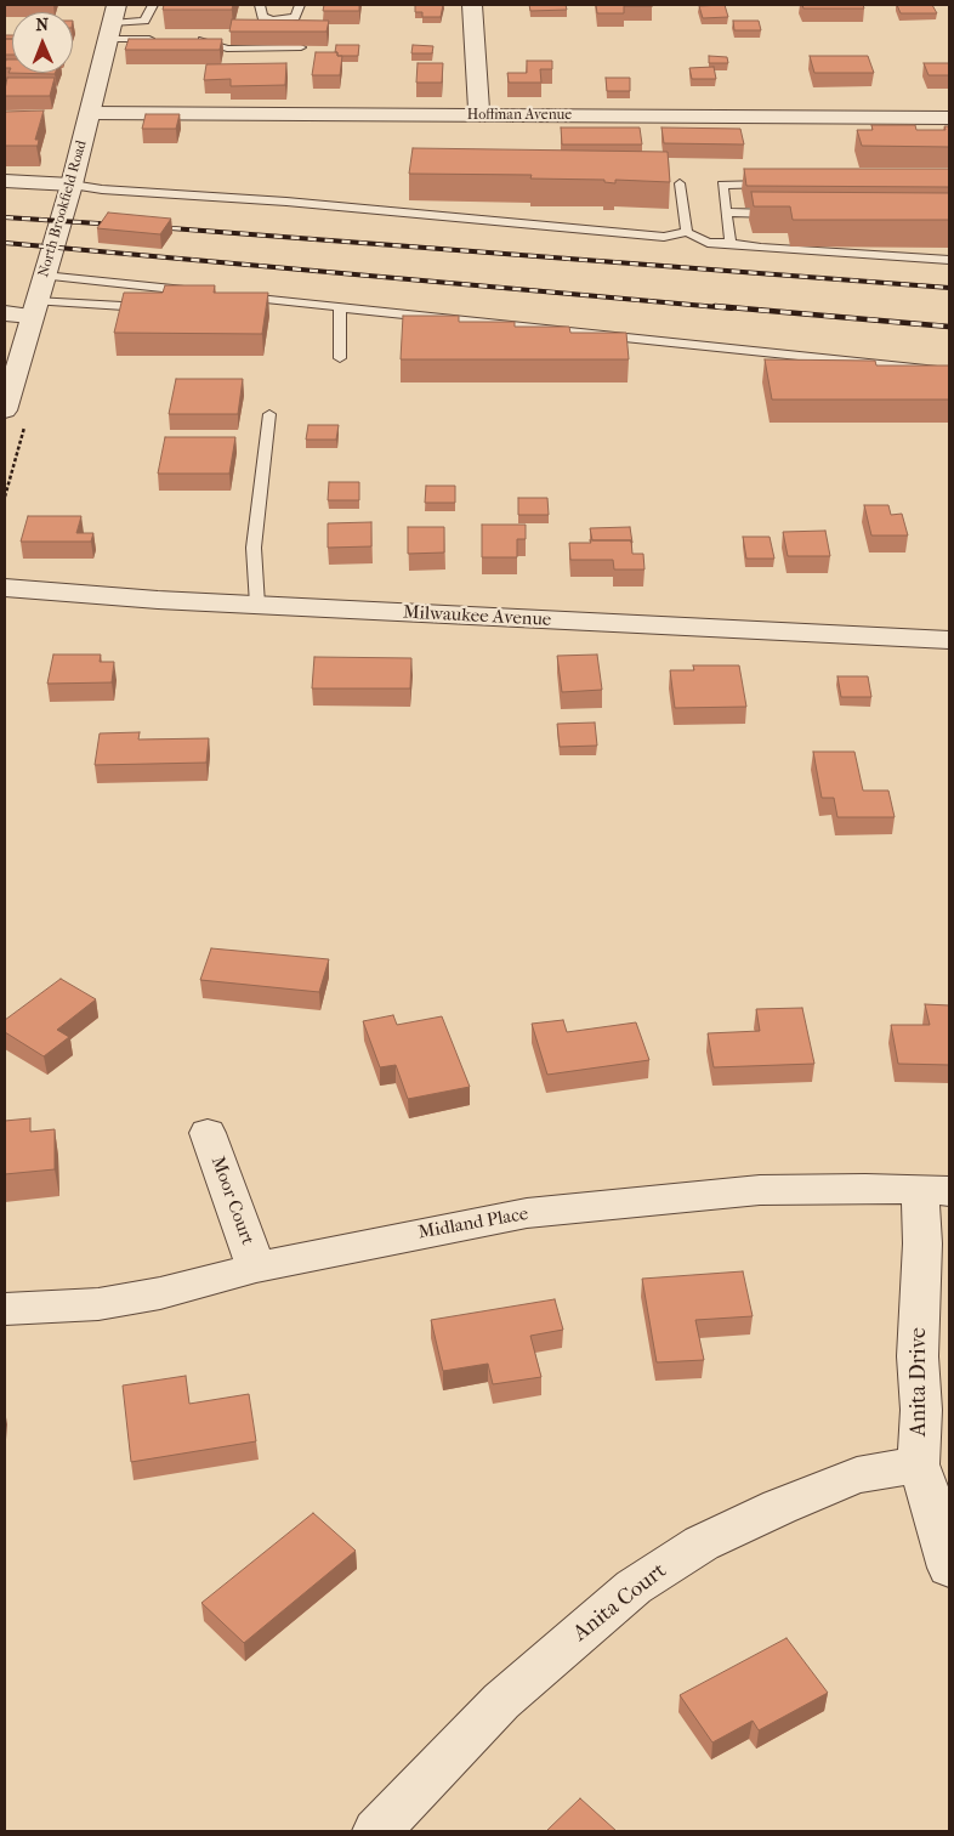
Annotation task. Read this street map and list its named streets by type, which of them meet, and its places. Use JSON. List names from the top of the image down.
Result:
{
  "streets": {
    "street": [
      "Hoffman Avenue",
      "North Brookfield Road",
      "Milwaukee Avenue",
      "Moor Court",
      "Midland Place",
      "Anita Drive",
      "Anita Court"
    ]
  },
  "crossings": [
    ["Hoffman Avenue", "North Brookfield Road"],
    ["Moor Court", "Midland Place"],
    ["Midland Place", "Anita Drive"],
    ["Anita Drive", "Anita Court"]
  ],
  "north": "top"
}
